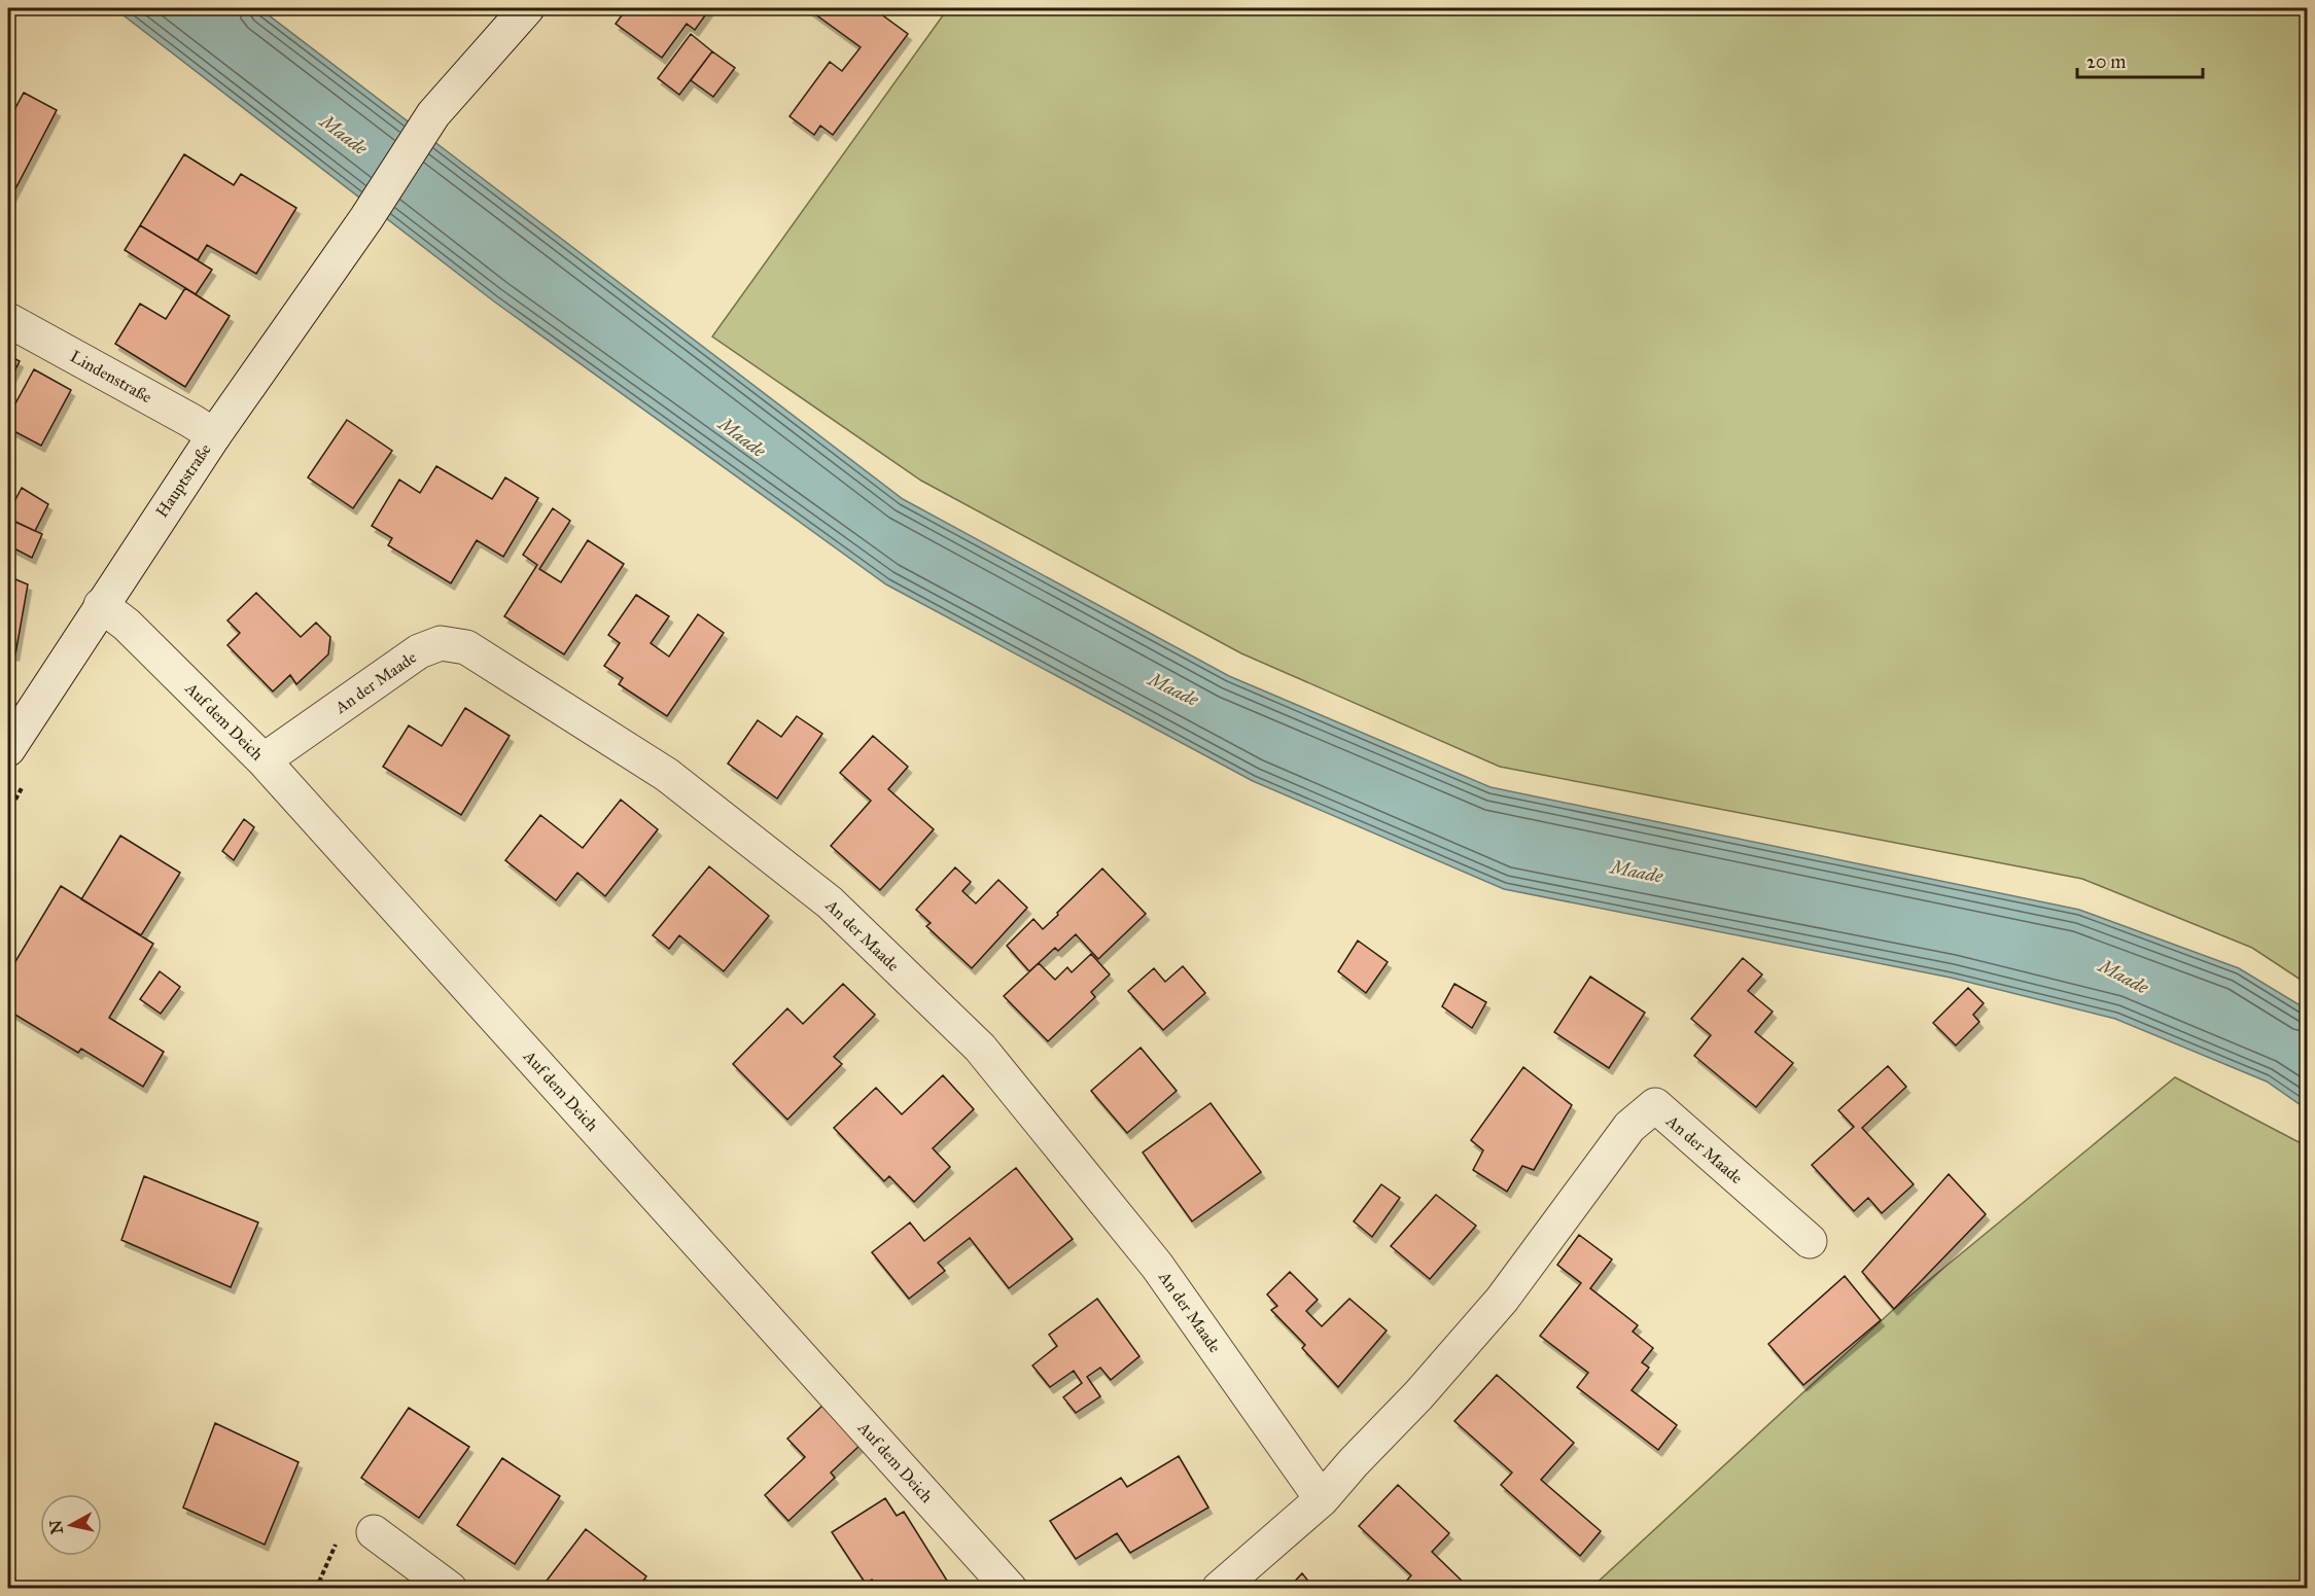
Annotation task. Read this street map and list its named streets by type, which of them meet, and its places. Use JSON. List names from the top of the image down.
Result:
{
  "streets": {
    "street": [
      "Lindenstraße",
      "Hauptstraße",
      "An der Maade",
      "Auf dem Deich"
    ]
  },
  "crossings": [
    ["Lindenstraße", "Hauptstraße"],
    ["Hauptstraße", "Auf dem Deich"],
    ["An der Maade", "Auf dem Deich"]
  ],
  "water": ["Maade"],
  "scale_bar": "20 m",
  "north": "left"
}
